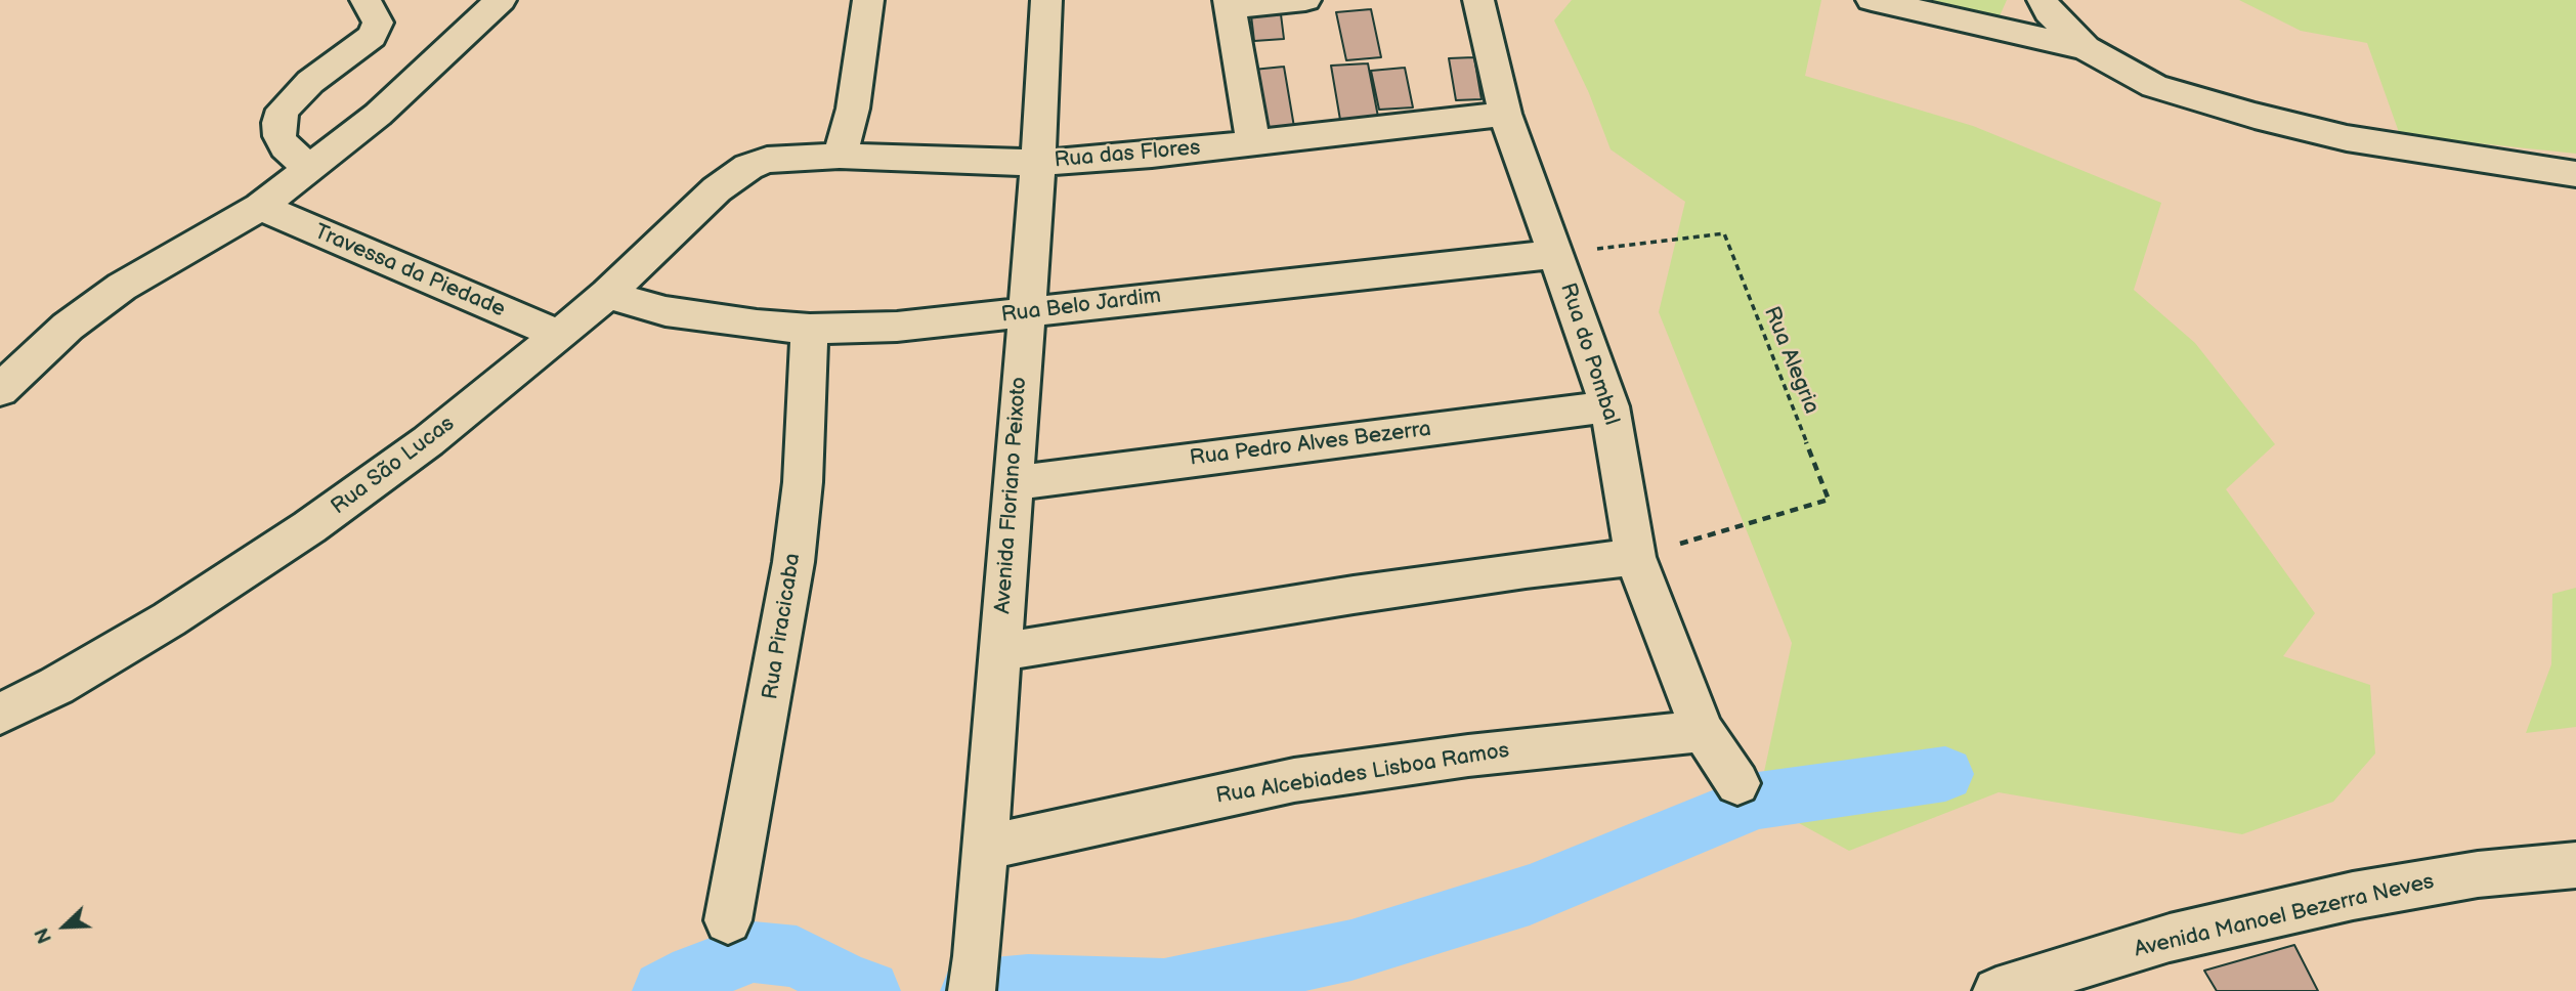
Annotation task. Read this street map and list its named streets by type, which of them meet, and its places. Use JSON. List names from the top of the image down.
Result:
{
  "streets": {
    "street": [
      "Rua das Flores",
      "Travessa da Piedade",
      "Rua Belo Jardim",
      "Rua do Pombal",
      "Rua Pedro Alves Bezerra",
      "Rua São Lucas",
      "Avenida Floriano Peixoto",
      "Rua Piracicaba",
      "Rua Alcebiades Lisboa Ramos",
      "Avenida Manoel Bezerra Neves"
    ],
    "path": ["Rua Alegria"]
  },
  "crossings": [
    ["Rua das Flores", "Rua do Pombal"],
    ["Rua das Flores", "Rua São Lucas"],
    ["Rua das Flores", "Avenida Floriano Peixoto"],
    ["Travessa da Piedade", "Rua São Lucas"],
    ["Rua Belo Jardim", "Rua do Pombal"],
    ["Rua Belo Jardim", "Rua Alegria"],
    ["Rua Belo Jardim", "Rua São Lucas"],
    ["Rua Belo Jardim", "Avenida Floriano Peixoto"],
    ["Rua Belo Jardim", "Rua Piracicaba"],
    ["Rua do Pombal", "Rua Alegria"],
    ["Rua do Pombal", "Rua Pedro Alves Bezerra"],
    ["Rua do Pombal", "Rua Alcebiades Lisboa Ramos"],
    ["Rua Pedro Alves Bezerra", "Avenida Floriano Peixoto"],
    ["Avenida Floriano Peixoto", "Rua Alcebiades Lisboa Ramos"]
  ],
  "north": "bottom left"
}
